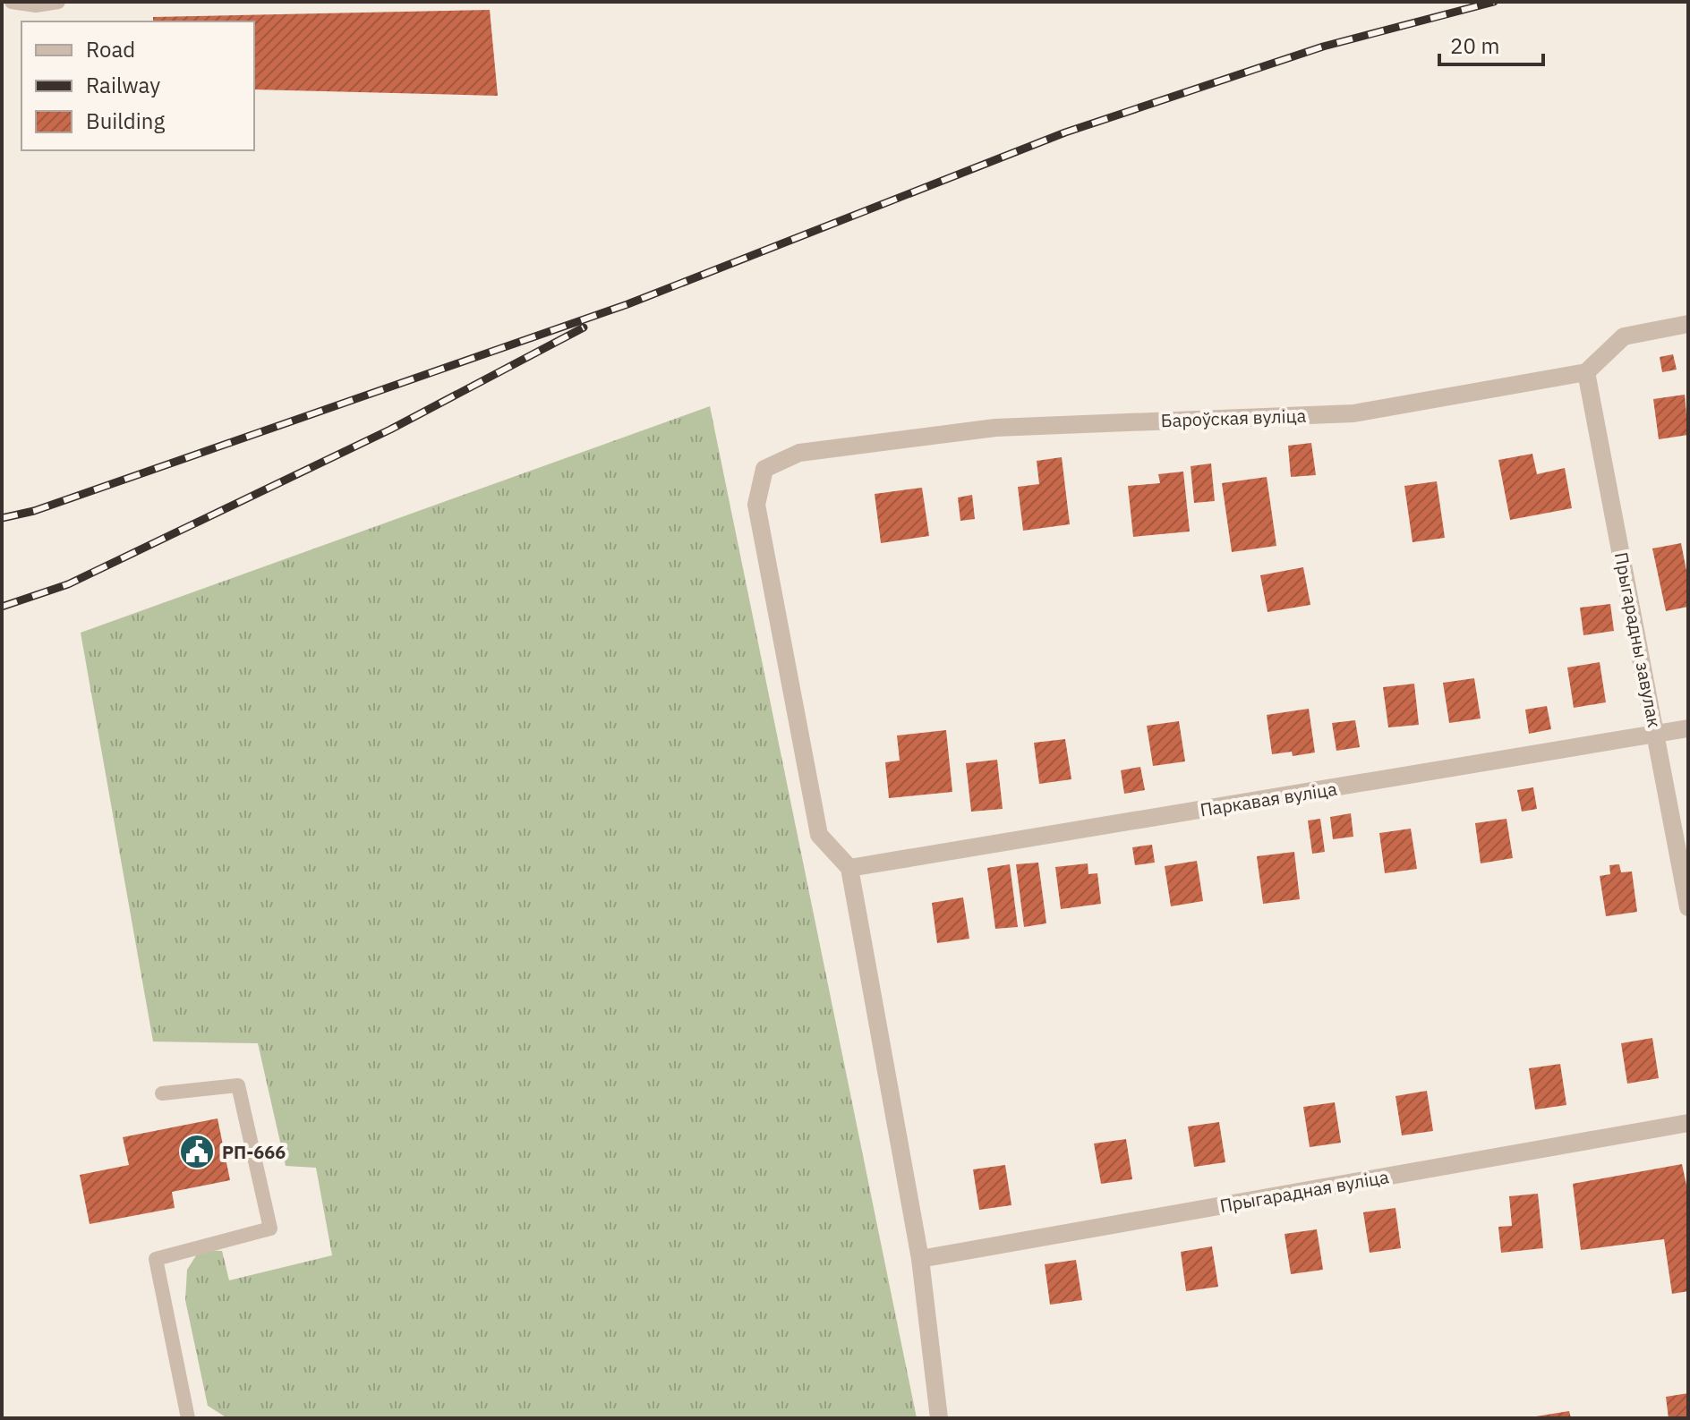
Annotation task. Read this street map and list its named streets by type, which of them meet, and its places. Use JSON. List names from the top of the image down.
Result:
{
  "streets": {
    "street": [
      "Бароўская вуліца",
      "Прыгарадны завулак",
      "Паркавая вуліца",
      "Прыгарадная вуліца"
    ]
  },
  "crossings": [
    ["Бароўская вуліца", "Прыгарадны завулак"],
    ["Бароўская вуліца", "Паркавая вуліца"],
    ["Прыгарадны завулак", "Паркавая вуліца"]
  ],
  "places": {
    "public building": ["РП-666"]
  },
  "legend": ["Road", "Railway", "Building"],
  "scale_bar": "20 m"
}
